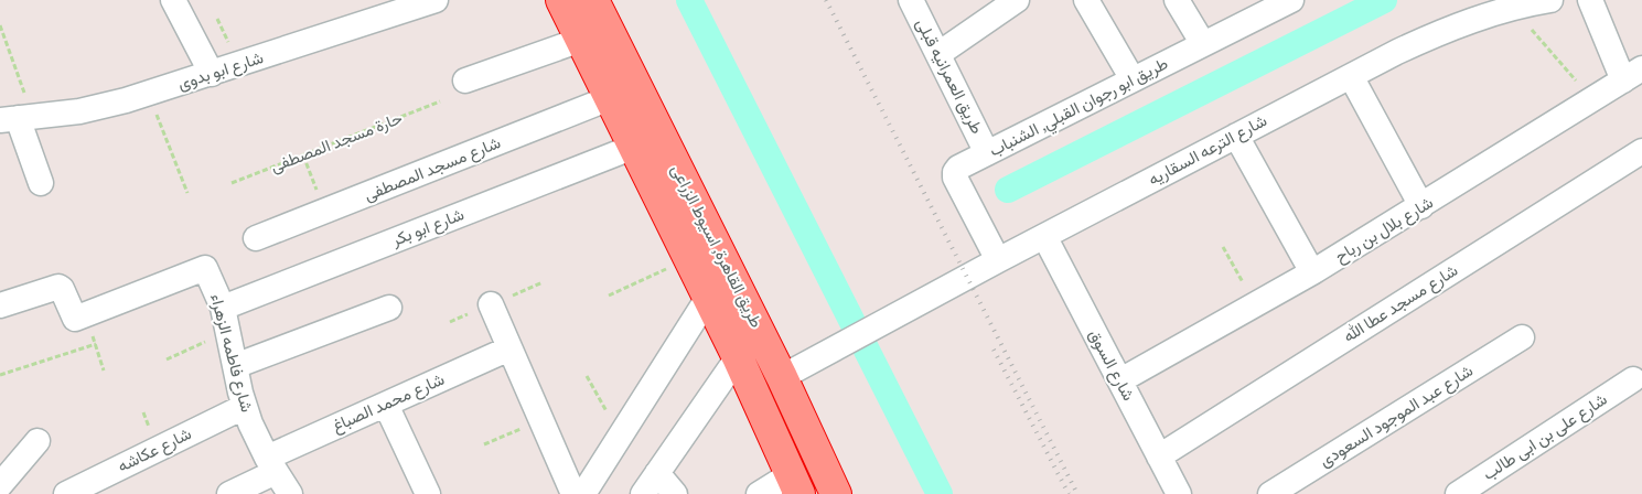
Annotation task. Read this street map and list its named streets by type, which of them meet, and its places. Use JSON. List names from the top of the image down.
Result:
{
  "streets": {
    "highway": ["طريق القاهرة, اسيوط الزراعى"],
    "street": [
      "شارع ابو بدوى",
      "طريق العمرانيه قبلى",
      "طريق ابو رجوان القبلي, الشنباب",
      "شارع الترعه السقاريه",
      "شارع مسجد المصطفى",
      "شارع ابو بكر",
      "شارع بلال بن رباح",
      "شارع مسجد عطا الله",
      "شارع فاطمه الزهراء",
      "شارع السوق",
      "شارع محمد الصباغ",
      "شارع عبد الموجود السعودى",
      "شارع على بن ابى طالب",
      "شارع عكاشه"
    ],
    "path": ["حارة مسجد المصطفى"]
  },
  "crossings": [
    ["طريق العمرانيه قبلى", "طريق ابو رجوان القبلي, الشنباب"],
    ["طريق ابو رجوان القبلي, الشنباب", "شارع الترعه السقاريه"],
    ["شارع الترعه السقاريه", "طريق القاهرة, اسيوط الزراعى"],
    ["شارع الترعه السقاريه", "شارع السوق"],
    ["شارع مسجد المصطفى", "طريق القاهرة, اسيوط الزراعى"],
    ["شارع ابو بكر", "طريق القاهرة, اسيوط الزراعى"],
    ["شارع ابو بكر", "شارع فاطمه الزهراء"],
    ["شارع بلال بن رباح", "شارع السوق"],
    ["شارع مسجد عطا الله", "شارع السوق"],
    ["شارع فاطمه الزهراء", "شارع محمد الصباغ"],
    ["شارع فاطمه الزهراء", "شارع عكاشه"]
  ]
}
